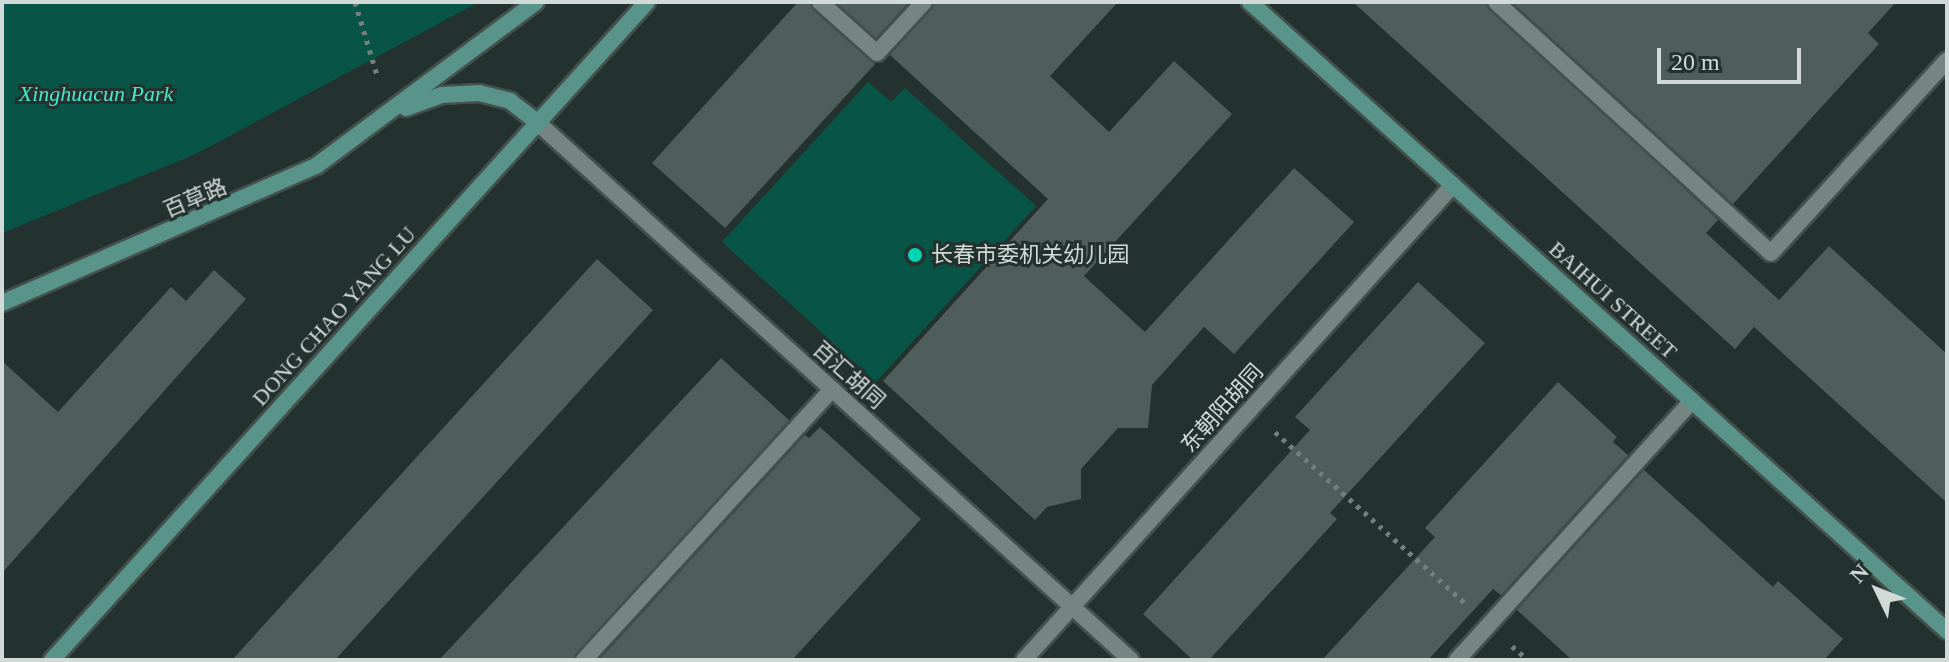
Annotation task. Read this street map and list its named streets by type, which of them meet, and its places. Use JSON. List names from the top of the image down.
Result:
{
  "streets": {
    "street": [
      "百草路",
      "BAIHUI STREET",
      "DONG CHAO YANG LU",
      "百汇胡同",
      "东朝阳胡同"
    ]
  },
  "crossings": [
    ["BAIHUI STREET", "东朝阳胡同"],
    ["DONG CHAO YANG LU", "百汇胡同"],
    ["百汇胡同", "东朝阳胡同"]
  ],
  "parks": ["Xinghuacun Park"],
  "places": ["长春市委机关幼儿园"],
  "scale_bar": "20 m",
  "north": "top left"
}
